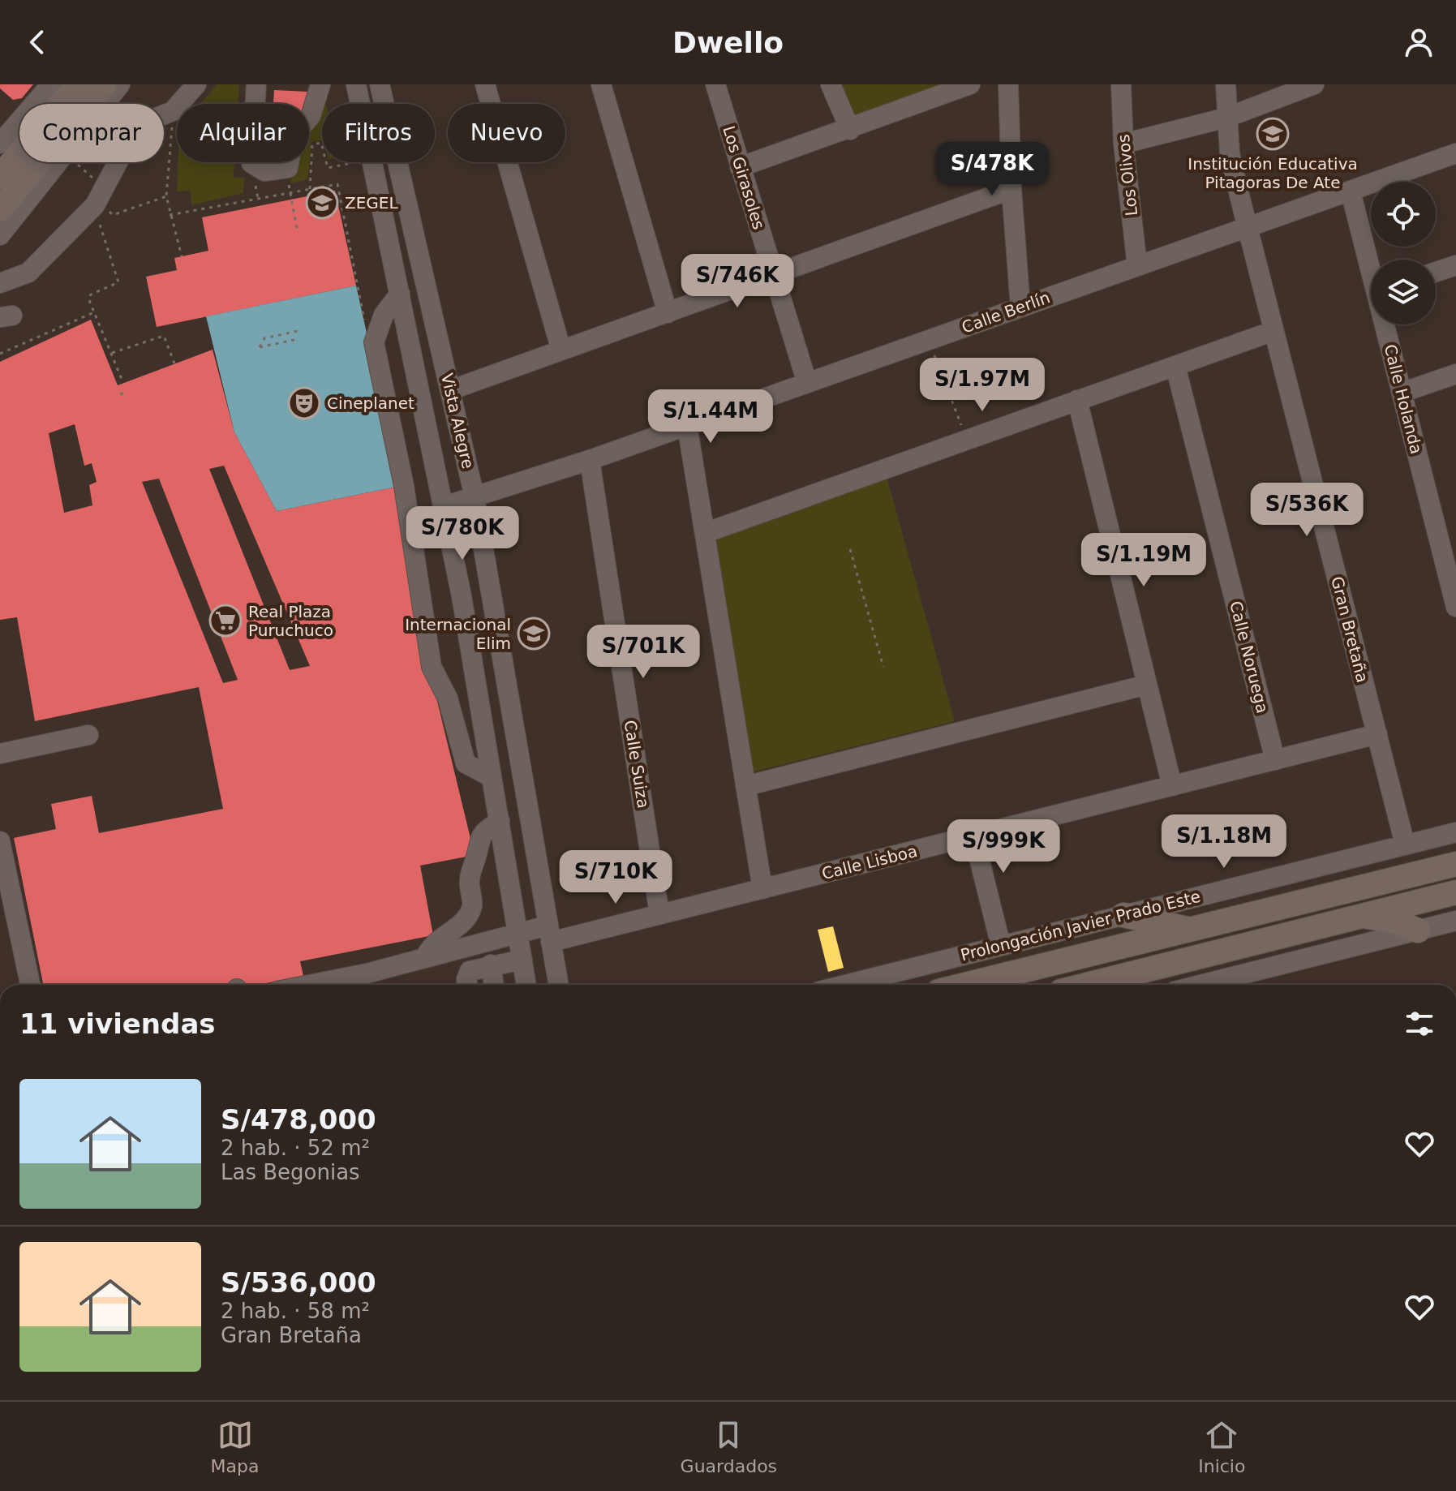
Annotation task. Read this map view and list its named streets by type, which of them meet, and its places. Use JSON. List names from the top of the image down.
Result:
{
  "streets": {
    "main road": ["Prolongación Javier Prado Este"],
    "street": [
      "Los Olivos",
      "Los Girasoles",
      "Calle Berlín",
      "Calle Holanda",
      "Vista Alegre",
      "Gran Bretaña",
      "Calle Noruega",
      "Calle Suiza",
      "Calle Lisboa"
    ]
  },
  "crossings": [
    ["Los Olivos", "Calle Berlín"],
    ["Los Girasoles", "Calle Berlín"],
    ["Calle Berlín", "Calle Holanda"],
    ["Calle Berlín", "Vista Alegre"],
    ["Calle Berlín", "Gran Bretaña"],
    ["Calle Berlín", "Calle Suiza"],
    ["Vista Alegre", "Calle Lisboa"],
    ["Gran Bretaña", "Calle Lisboa"],
    ["Gran Bretaña", "Prolongación Javier Prado Este"],
    ["Calle Noruega", "Calle Lisboa"],
    ["Calle Suiza", "Calle Lisboa"]
  ],
  "places": {
    "school or university": ["Institución Educativa Pitagoras De Ate", "ZEGEL", "Internacional Elim"],
    "theatre": ["Cineplanet"],
    "supermarket": ["Real Plaza Puruchuco"]
  },
  "page": {
    "header": "Dwello",
    "chip": [
      "Comprar",
      "Alquilar",
      "Filtros",
      "Nuevo"
    ],
    "price": [
      "S/478K",
      "S/746K",
      "S/1.97M",
      "S/1.44M",
      "S/536K",
      "S/780K",
      "S/1.19M",
      "S/701K",
      "S/1.18M",
      "S/999K",
      "S/710K"
    ],
    "heading": "11 viviendas",
    "list": [
      {
        "name": "S/478,000",
        "note": "2 hab. · 52 m² · Las Begonias"
      },
      {
        "name": "S/536,000",
        "note": "2 hab. · 58 m² · Gran Bretaña"
      }
    ],
    "tabs": ["Mapa", "Guardados", "Inicio"]
  }
}
